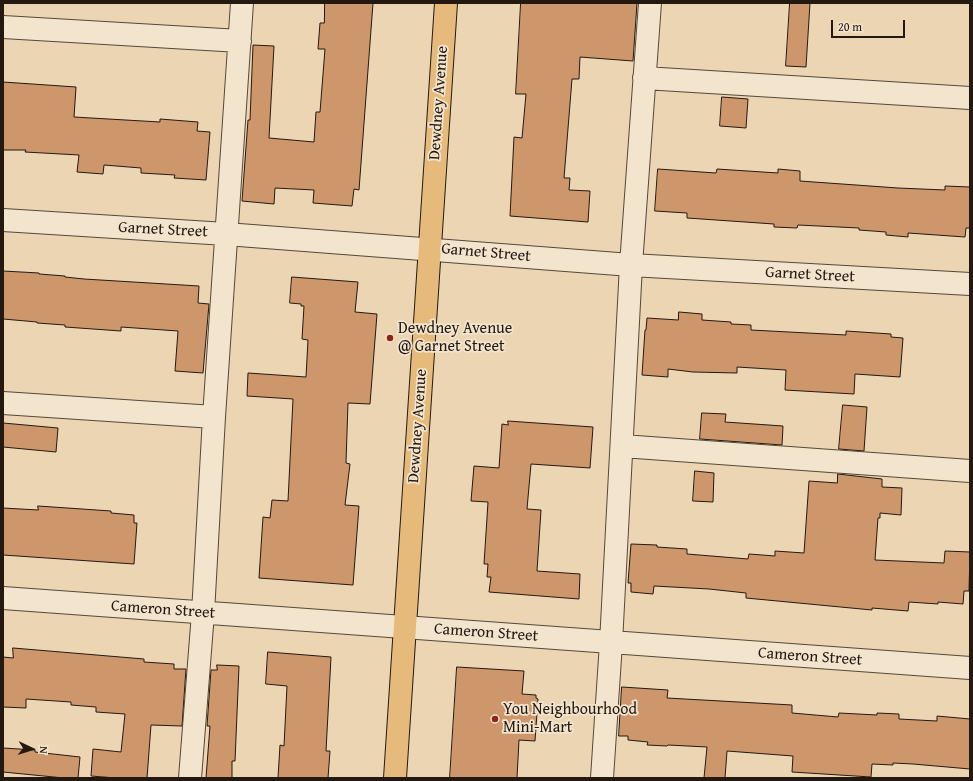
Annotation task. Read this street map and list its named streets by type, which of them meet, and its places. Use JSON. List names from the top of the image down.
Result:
{
  "streets": {
    "main road": ["Dewdney Avenue"],
    "street": ["Garnet Street", "Cameron Street"]
  },
  "crossings": [
    ["Dewdney Avenue", "Garnet Street"],
    ["Dewdney Avenue", "Cameron Street"]
  ],
  "places": ["Dewdney Avenue @ Garnet Street", "You Neighbourhood Mini-Mart"],
  "scale_bar": "20 m",
  "north": "right"
}
